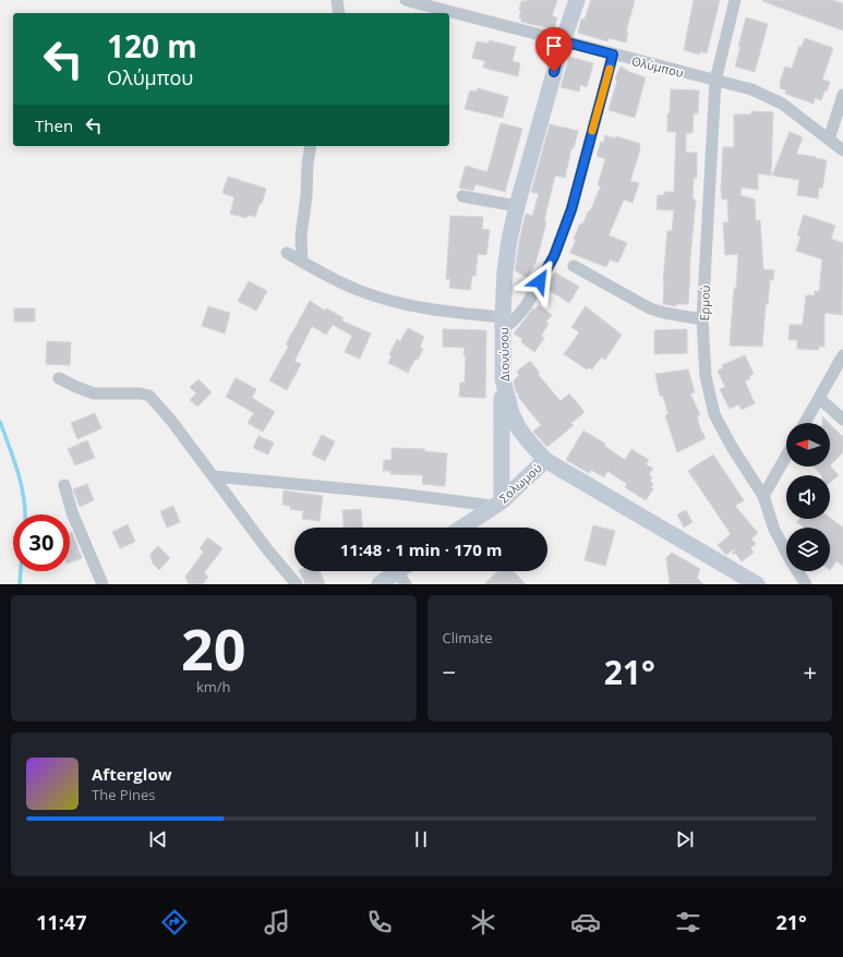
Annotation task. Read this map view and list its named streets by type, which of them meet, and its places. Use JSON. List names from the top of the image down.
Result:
{
  "streets": {
    "street": [
      "Ολύμπου",
      "Ερμού",
      "Διονύσου",
      "Σολωμού"
    ]
  },
  "crossings": [
    ["Ολύμπου", "Ερμού"],
    ["Ολύμπου", "Διονύσου"],
    ["Διονύσου", "Σολωμού"]
  ],
  "north": "left",
  "page": {
    "turn": ["120 m", "Ολύμπου"],
    "then": "Then",
    "limit": "30",
    "trip": "11:48 · 1 min · 170 m",
    "tile": [
      ["20", "km/h"],
      "Climate"
    ],
    "heat": ["−", "21°", "+"],
    "song": ["Afterglow", "The Pines"],
    "tabs": ["11:47", "21°"]
  }
}
